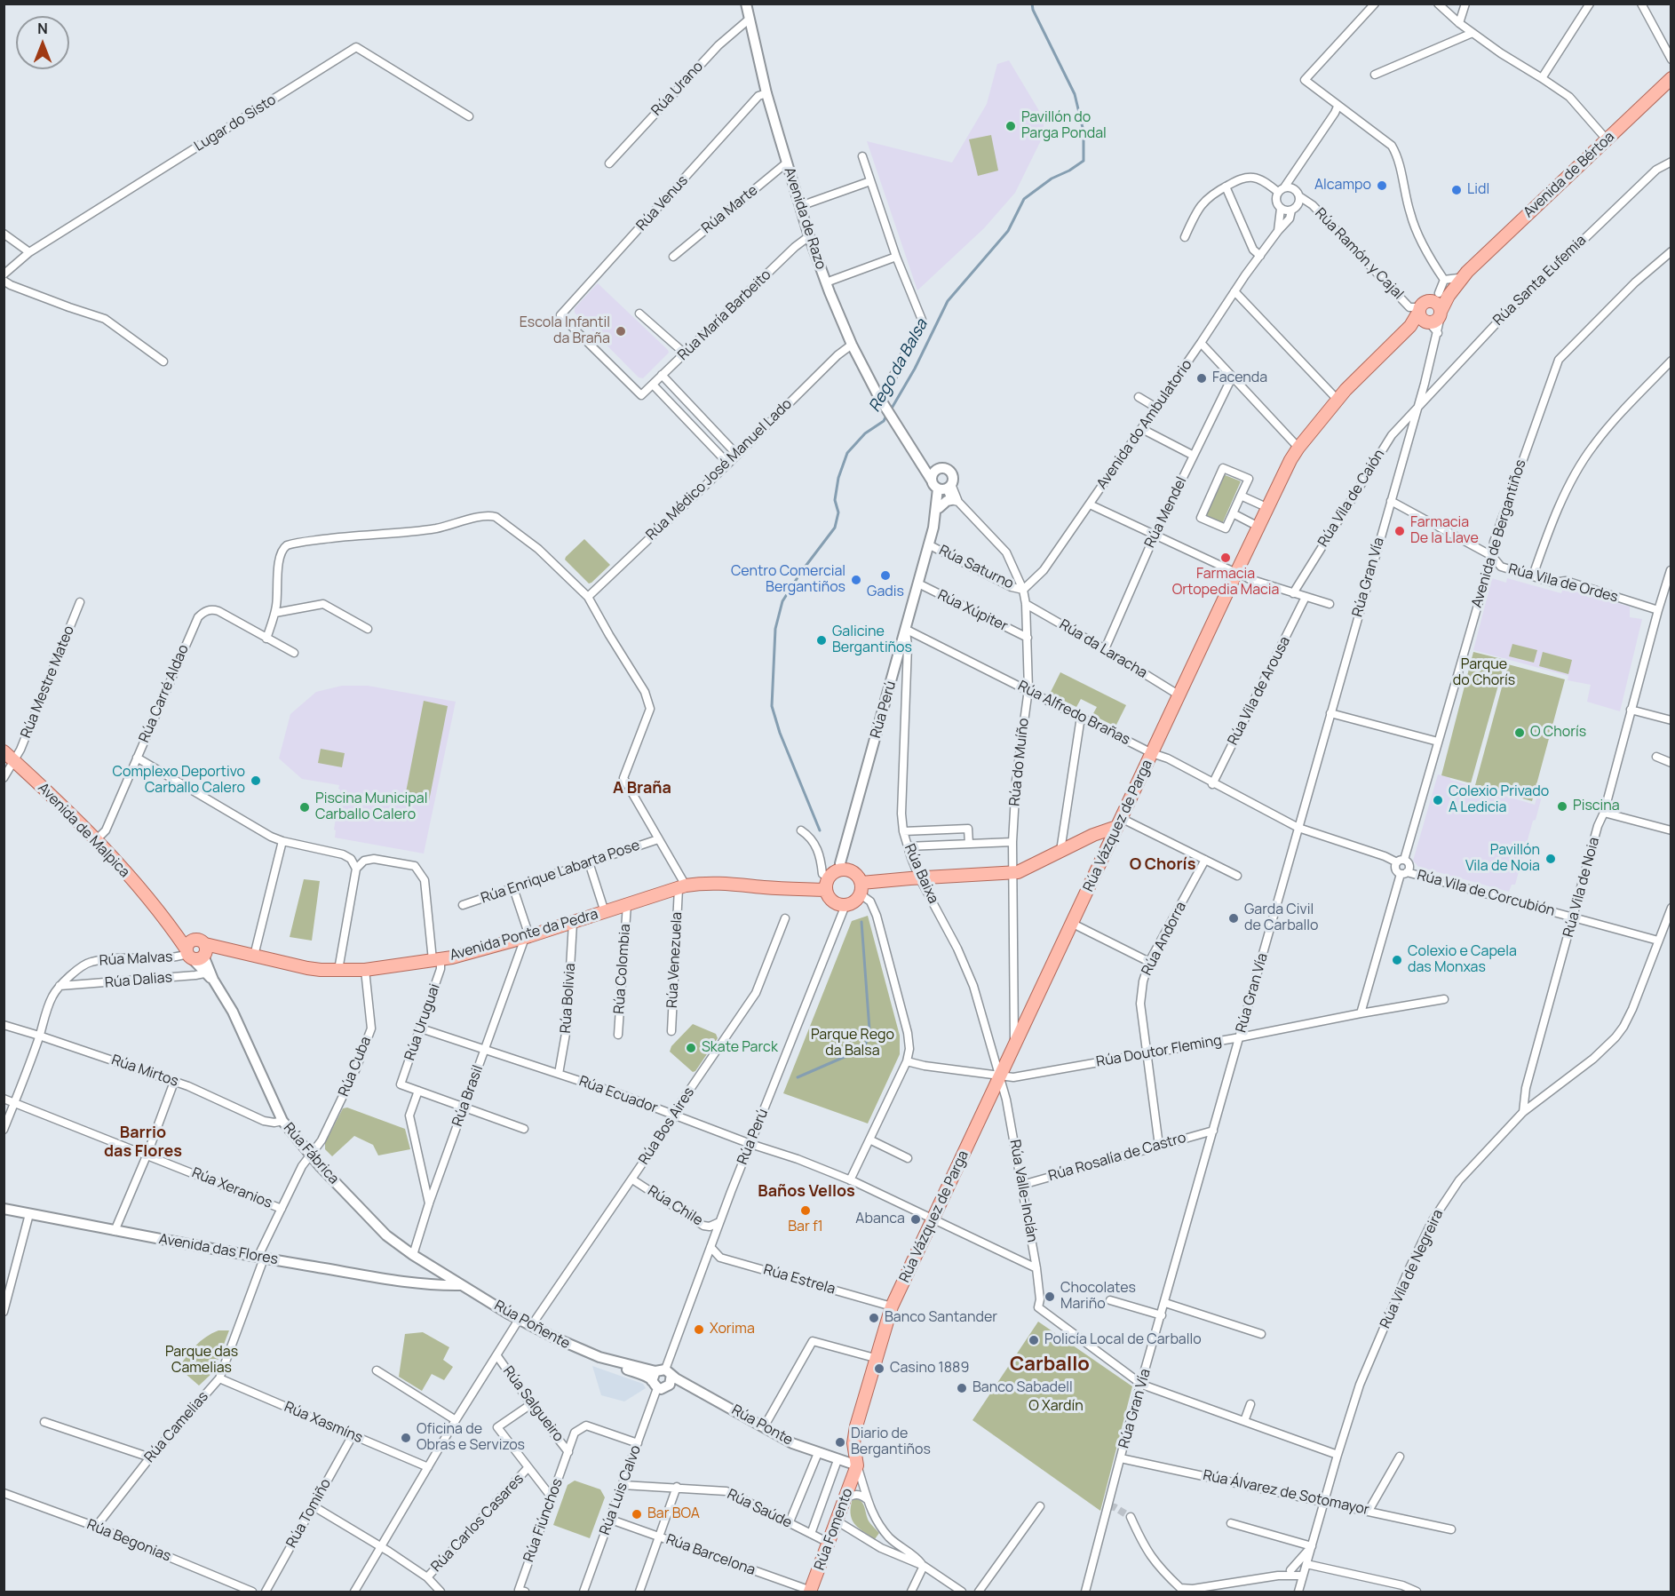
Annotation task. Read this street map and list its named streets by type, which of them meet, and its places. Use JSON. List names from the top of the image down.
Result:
{
  "streets": {
    "main road": [
      "Avenida de Bértoa",
      "Rúa Vázquez de Parga",
      "Avenida de Malpica",
      "Avenida Ponte da Pedra",
      "Rúa Fomento"
    ],
    "street": [
      "Rúa Urano",
      "Lugar do Sisto",
      "Rúa Venus",
      "Rúa Marte",
      "Avenida de Razo",
      "Rúa Ramón y Cajal",
      "Rúa Santa Eufemia",
      "Rúa María Barbeito",
      "Avenida do Ambulatorio",
      "Rúa Médico José Manuel Lado",
      "Rúa Vila de Caión",
      "Rúa Mendel",
      "Avenida de Bergantiños",
      "Rúa Saturno",
      "Rúa Gran Vía",
      "Rúa Vila de Ordes",
      "Rúa Xúpiter",
      "Rúa da Laracha",
      "Rúa Mestre Mateo",
      "Rúa Vila de Arousa",
      "Rúa Carré Aldao",
      "Rúa Perú",
      "Rúa Alfredo Brañas",
      "Rúa do Muíño",
      "Rúa Enrique Labarta Pose",
      "Rúa Baixa",
      "Rúa Vila de Noia",
      "Rúa Vila de Corcubión",
      "Rúa Andorra",
      "Rúa Malvas",
      "Rúa Venezuela",
      "Rúa Colombia",
      "Rúa Dalias",
      "Rúa Bolivia",
      "Rúa Uruguai",
      "Rúa Doutor Fleming",
      "Rúa Cuba",
      "Rúa Mirtos",
      "Rúa Ecuador",
      "Rúa Brasil",
      "Rúa Bos Aires",
      "Rúa Fábrica",
      "Rúa Rosalía de Castro",
      "Rúa Xeranios",
      "Rúa Valle-Inclán",
      "Rúa Chile",
      "Avenida das Flores",
      "Rúa Vila de Negreira",
      "Rúa Estrela",
      "Rúa Poñente",
      "Rúa Salgueiro",
      "Rúa Xasmíns",
      "Rúa Ponte",
      "Rúa Camelias",
      "Rúa Luis Calvo",
      "Rúa Álvarez de Sotomayor",
      "Rúa Saúde",
      "Rúa Tomiño",
      "Rúa Fiúnchos",
      "Rúa Carlos Casares",
      "Rúa Begonias",
      "Rúa Barcelona"
    ]
  },
  "crossings": [
    ["Rúa Urano", "Avenida de Razo"],
    ["Avenida de Bértoa", "Rúa Ramón y Cajal"],
    ["Avenida de Bértoa", "Rúa Gran Vía"],
    ["Avenida de Bértoa", "Rúa Vázquez de Parga"],
    ["Rúa Venus", "Avenida de Razo"],
    ["Rúa Venus", "Rúa María Barbeito"],
    ["Rúa Marte", "Avenida de Razo"],
    ["Avenida de Razo", "Rúa María Barbeito"],
    ["Avenida de Razo", "Rúa Médico José Manuel Lado"],
    ["Avenida de Razo", "Rúa do Muíño"],
    ["Rúa Ramón y Cajal", "Avenida do Ambulatorio"],
    ["Rúa Ramón y Cajal", "Rúa Vázquez de Parga"],
    ["Rúa Santa Eufemia", "Rúa Vila de Caión"],
    ["Rúa Santa Eufemia", "Rúa Gran Vía"],
    ["Avenida do Ambulatorio", "Rúa Saturno"],
    ["Avenida do Ambulatorio", "Rúa do Muíño"],
    ["Rúa Vila de Caión", "Rúa Gran Vía"],
    ["Rúa Mendel", "Rúa da Laracha"],
    ["Avenida de Bergantiños", "Rúa Vila de Ordes"],
    ["Rúa Saturno", "Rúa Perú"],
    ["Rúa Saturno", "Rúa do Muíño"],
    ["Rúa Gran Vía", "Rúa Vila de Ordes"],
    ["Rúa Gran Vía", "Rúa Alfredo Brañas"],
    ["Rúa Gran Vía", "Rúa Doutor Fleming"],
    ["Rúa Gran Vía", "Rúa Rosalía de Castro"],
    ["Rúa Gran Vía", "Rúa Valle-Inclán"],
    ["Rúa Gran Vía", "Rúa Álvarez de Sotomayor"],
    ["Rúa Vila de Ordes", "Rúa Vila de Noia"],
    ["Rúa Xúpiter", "Rúa Perú"],
    ["Rúa Xúpiter", "Rúa do Muíño"],
    ["Rúa da Laracha", "Rúa do Muíño"],
    ["Rúa da Laracha", "Rúa Vázquez de Parga"],
    ["Rúa Mestre Mateo", "Avenida de Malpica"],
    ["Rúa Vila de Arousa", "Rúa Alfredo Brañas"],
    ["Rúa Carré Aldao", "Avenida de Malpica"],
    ["Rúa Perú", "Rúa Alfredo Brañas"],
    ["Rúa Perú", "Rúa do Muíño"],
    ["Rúa Perú", "Rúa Baixa"],
    ["Rúa Perú", "Avenida Ponte da Pedra"],
    ["Rúa Perú", "Rúa Ecuador"],
    ["Rúa Perú", "Rúa Chile"],
    ["Rúa Perú", "Rúa Estrela"],
    ["Rúa Perú", "Rúa Poñente"],
    ["Rúa Perú", "Rúa Ponte"],
    ["Rúa Perú", "Rúa Luis Calvo"],
    ["Rúa Alfredo Brañas", "Rúa do Muíño"],
    ["Rúa Alfredo Brañas", "Rúa Vázquez de Parga"],
    ["Rúa Alfredo Brañas", "Rúa Baixa"],
    ["Rúa do Muíño", "Rúa Vázquez de Parga"],
    ["Rúa Vázquez de Parga", "Rúa Baixa"],
    ["Rúa Vázquez de Parga", "Rúa Doutor Fleming"],
    ["Rúa Vázquez de Parga", "Rúa Ecuador"],
    ["Rúa Vázquez de Parga", "Rúa Valle-Inclán"],
    ["Rúa Vázquez de Parga", "Rúa Estrela"],
    ["Rúa Vázquez de Parga", "Rúa Ponte"],
    ["Rúa Vázquez de Parga", "Rúa Fomento"],
    ["Avenida de Malpica", "Avenida Ponte da Pedra"],
    ["Avenida de Malpica", "Rúa Malvas"],
    ["Avenida de Malpica", "Rúa Fábrica"],
    ["Rúa Baixa", "Rúa Doutor Fleming"],
    ["Rúa Baixa", "Rúa Valle-Inclán"],
    ["Rúa Vila de Noia", "Rúa Vila de Corcubión"],
    ["Rúa Vila de Noia", "Rúa Vila de Negreira"],
    ["Rúa Vila de Corcubión", "Rúa Vila de Negreira"],
    ["Avenida Ponte da Pedra", "Rúa Malvas"],
    ["Avenida Ponte da Pedra", "Rúa Venezuela"],
    ["Avenida Ponte da Pedra", "Rúa Colombia"],
    ["Avenida Ponte da Pedra", "Rúa Bolivia"],
    ["Avenida Ponte da Pedra", "Rúa Uruguai"],
    ["Avenida Ponte da Pedra", "Rúa Cuba"],
    ["Avenida Ponte da Pedra", "Rúa Brasil"],
    ["Avenida Ponte da Pedra", "Rúa Fábrica"],
    ["Rúa Andorra", "Rúa Doutor Fleming"],
    ["Rúa Andorra", "Rúa Rosalía de Castro"],
    ["Rúa Malvas", "Rúa Dalias"],
    ["Rúa Malvas", "Rúa Fábrica"],
    ["Rúa Dalias", "Rúa Fábrica"],
    ["Rúa Bolivia", "Rúa Ecuador"],
    ["Rúa Uruguai", "Rúa Ecuador"],
    ["Rúa Doutor Fleming", "Rúa Valle-Inclán"],
    ["Rúa Cuba", "Rúa Fábrica"],
    ["Rúa Cuba", "Rúa Xeranios"],
    ["Rúa Cuba", "Rúa Camelias"],
    ["Rúa Mirtos", "Rúa Fábrica"],
    ["Rúa Ecuador", "Rúa Brasil"],
    ["Rúa Ecuador", "Rúa Bos Aires"],
    ["Rúa Ecuador", "Rúa Valle-Inclán"],
    ["Rúa Brasil", "Rúa Fábrica"],
    ["Rúa Bos Aires", "Rúa Chile"],
    ["Rúa Bos Aires", "Rúa Poñente"],
    ["Rúa Fábrica", "Avenida das Flores"],
    ["Rúa Fábrica", "Rúa Poñente"],
    ["Rúa Rosalía de Castro", "Rúa Valle-Inclán"],
    ["Rúa Xeranios", "Rúa Camelias"],
    ["Avenida das Flores", "Rúa Poñente"],
    ["Avenida das Flores", "Rúa Camelias"],
    ["Rúa Vila de Negreira", "Rúa Álvarez de Sotomayor"],
    ["Rúa Poñente", "Rúa Ponte"],
    ["Rúa Poñente", "Rúa Luis Calvo"],
    ["Rúa Salgueiro", "Rúa Fiúnchos"],
    ["Rúa Xasmíns", "Rúa Camelias"],
    ["Rúa Xasmíns", "Rúa Tomiño"],
    ["Rúa Ponte", "Rúa Luis Calvo"],
    ["Rúa Ponte", "Rúa Fomento"],
    ["Rúa Camelias", "Rúa Begonias"],
    ["Rúa Luis Calvo", "Rúa Saúde"],
    ["Rúa Luis Calvo", "Rúa Fiúnchos"],
    ["Rúa Luis Calvo", "Rúa Barcelona"],
    ["Rúa Saúde", "Rúa Fomento"],
    ["Rúa Fomento", "Rúa Barcelona"]
  ],
  "districts": [
    "A Braña",
    "O Chorís",
    "Barrio das Flores",
    "Baños Vellos",
    "Carballo"
  ],
  "water": ["Rego da Balsa"],
  "parks": [
    "Parque do Chorís",
    "Parque Rego da Balsa",
    "Parque das Camelias",
    "O Xardín"
  ],
  "places": [
    "Pavillón do Parga Pondal",
    "Alcampo",
    "Lidl",
    "Escola Infantil da Braña",
    "Facenda",
    "Farmacia De la Llave",
    "Farmacia Ortopedia Macia",
    "Gadis",
    "Centro Comercial Bergantiños",
    "Galicine Bergantiños",
    "O Chorís",
    "Complexo Deportivo Carballo Calero",
    "Colexio Privado A Ledicia",
    "Piscina",
    "Piscina Municipal Carballo Calero",
    "Pavillón Vila de Noia",
    "Garda Civil de Carballo",
    "Colexio e Capela das Monxas",
    "Skate Parck",
    "Bar f1",
    "Abanca",
    "Chocolates Mariño",
    "Banco Santander",
    "Xorima",
    "Policía Local de Carballo",
    "Casino 1889",
    "Banco Sabadell",
    "Oficina de Obras e Servizos",
    "Diario de Bergantiños",
    "Bar BOA"
  ],
  "north": "top"
}
